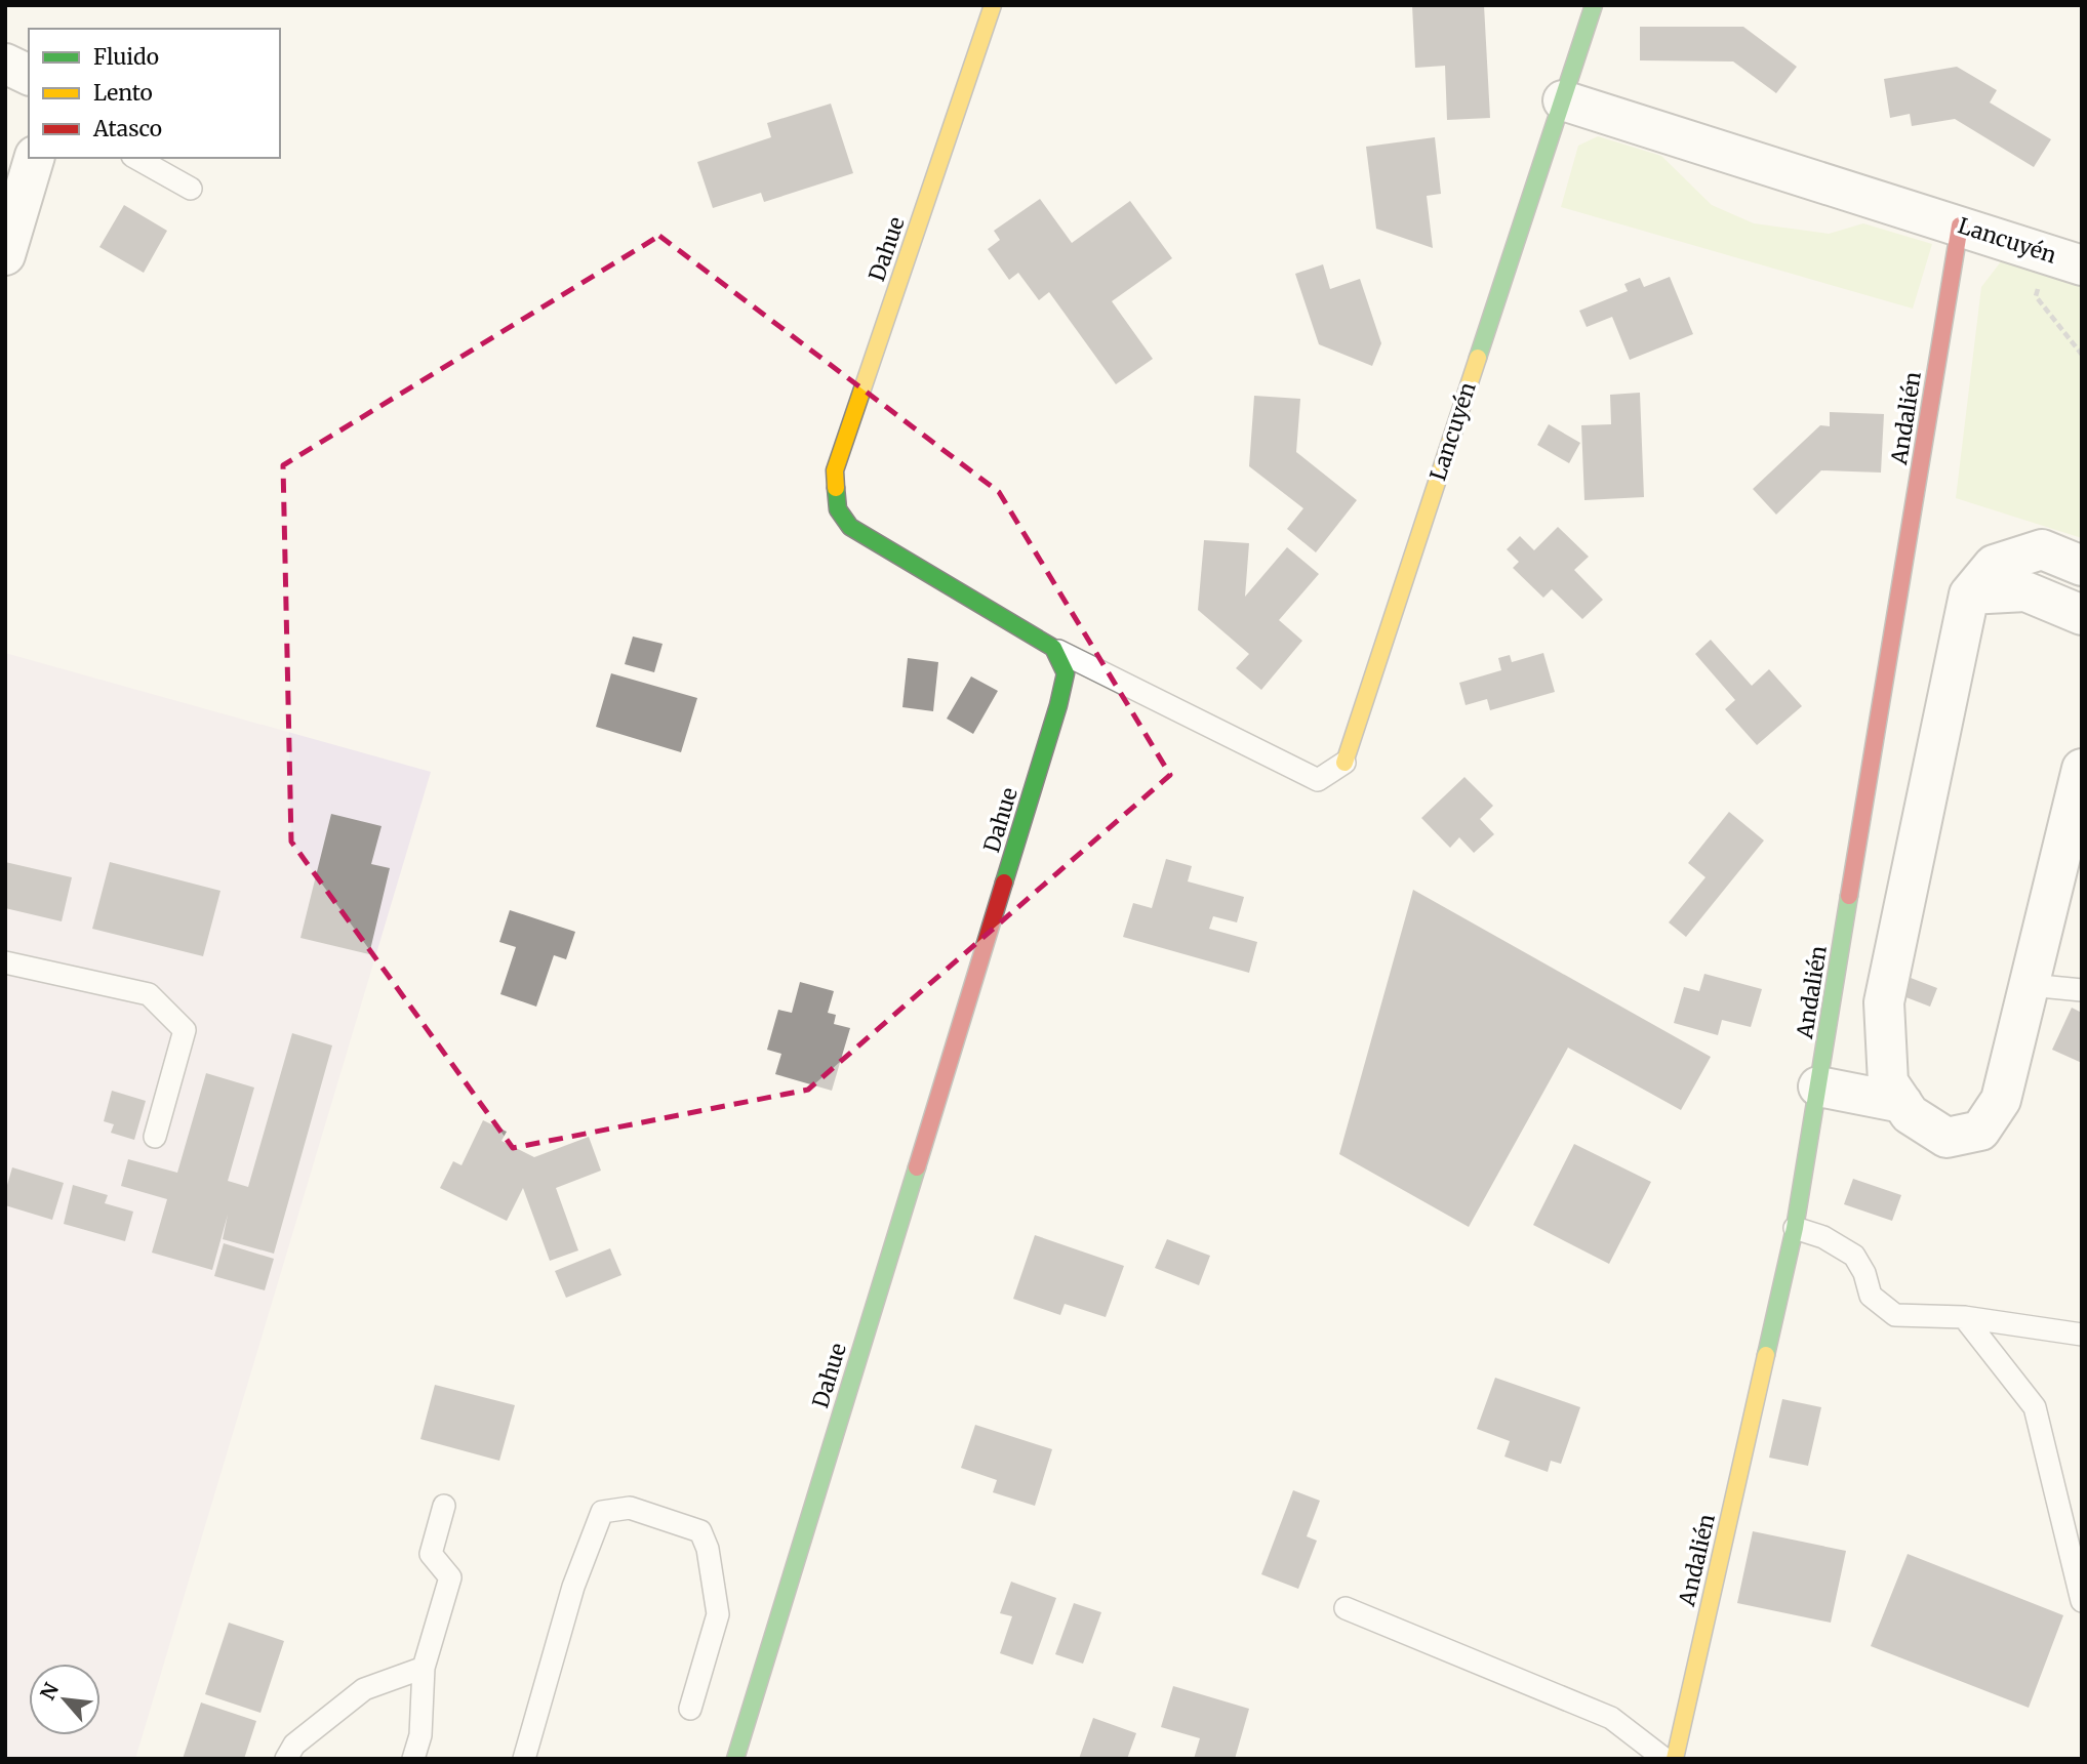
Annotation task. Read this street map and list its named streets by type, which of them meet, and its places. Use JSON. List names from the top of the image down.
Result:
{
  "streets": {
    "street": ["Lancuyén", "Dahue", "Andalién"]
  },
  "crossings": [
    ["Lancuyén", "Andalién"]
  ],
  "legend": ["Fluido", "Lento", "Atasco"],
  "north": "top left"
}
